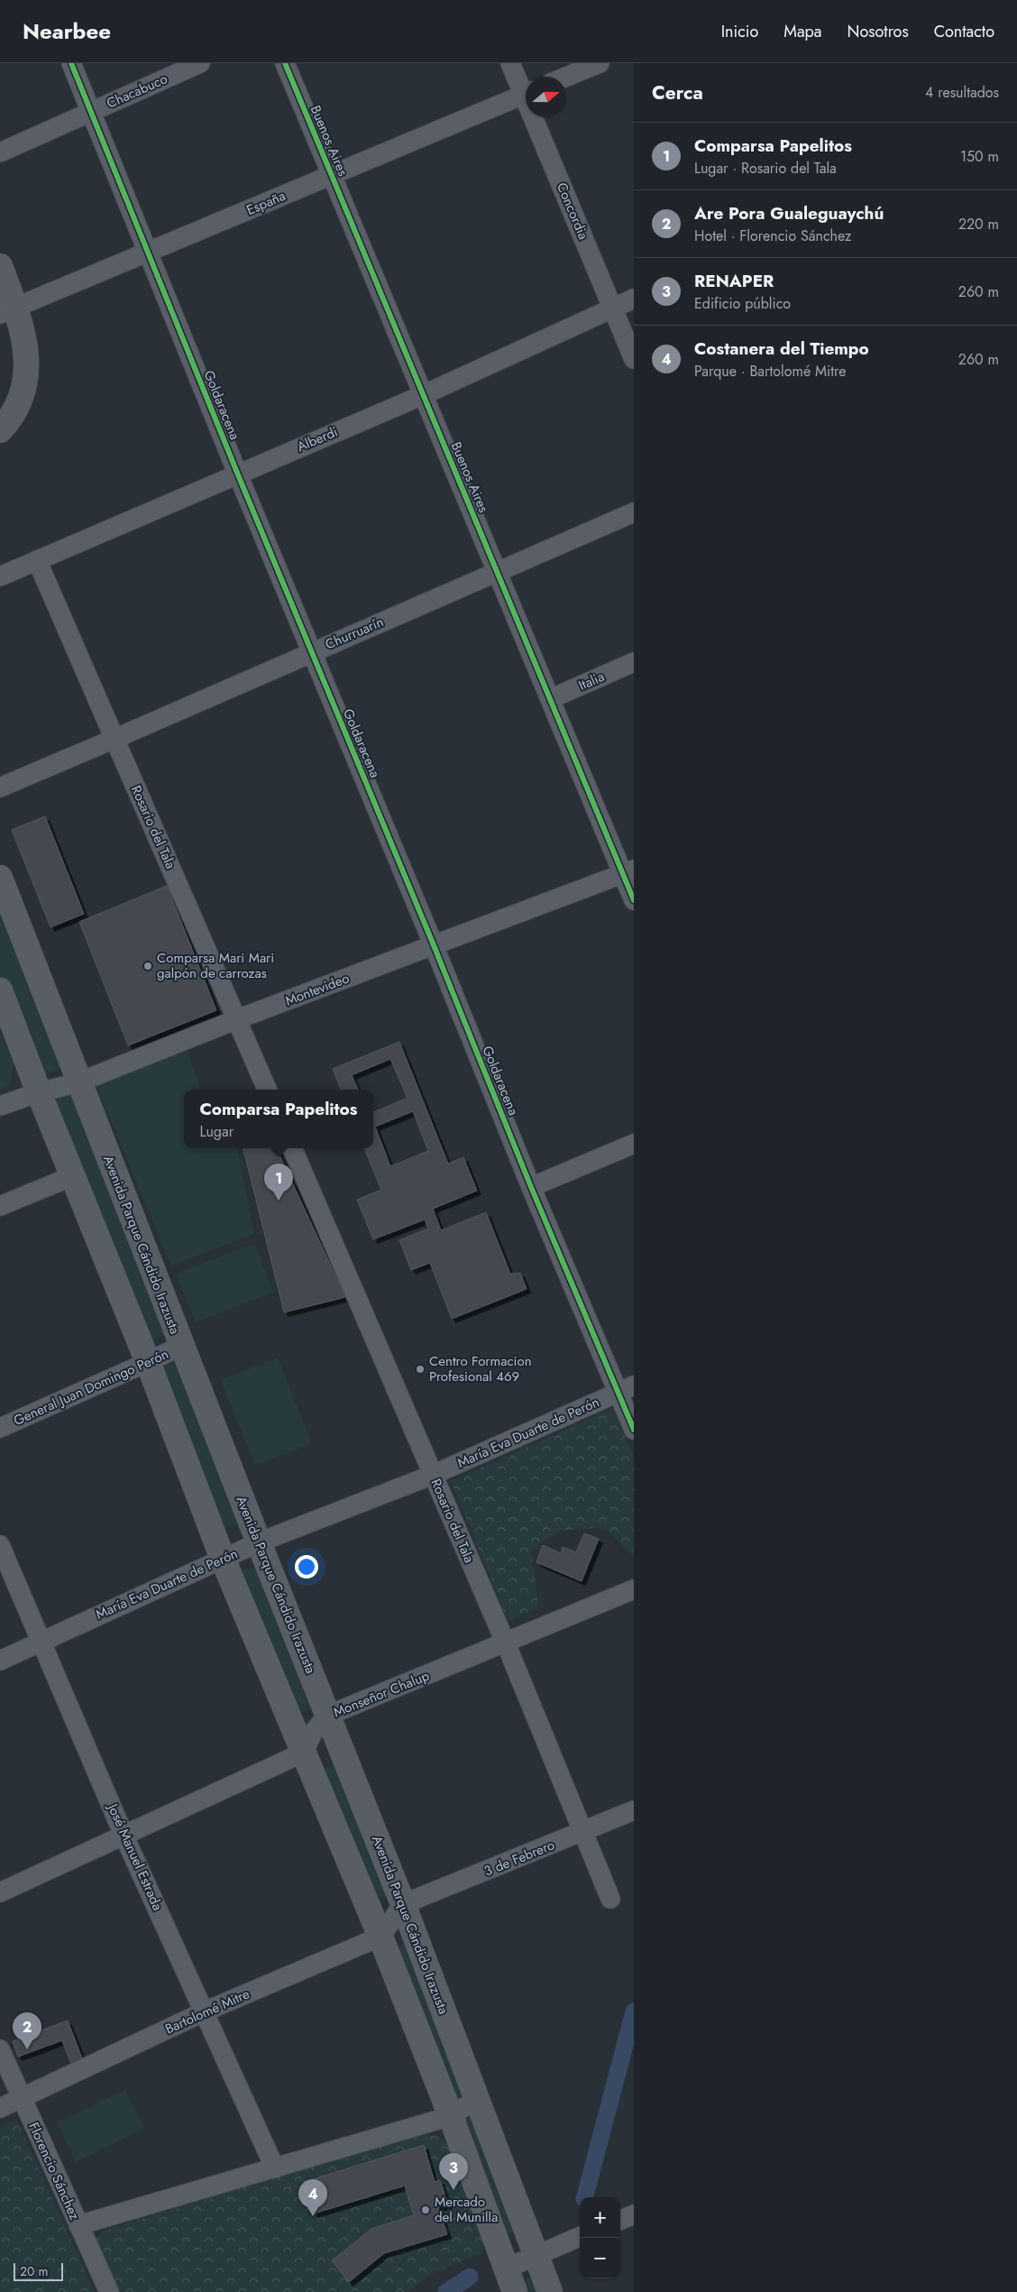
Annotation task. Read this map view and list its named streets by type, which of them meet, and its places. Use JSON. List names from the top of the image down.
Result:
{
  "streets": {
    "main road": ["Avenida Parque Cándido Irazusta"],
    "street": [
      "Chacabuco",
      "Buenos Aires",
      "España",
      "Concordia",
      "Goldaracena",
      "Alberdi",
      "Churruarín",
      "Italia",
      "Rosario del Tala",
      "Montevideo",
      "General Juan Domingo Perón",
      "María Eva Duarte de Perón",
      "Monseñor Chalup",
      "José Manuel Estrada",
      "3 de Febrero",
      "Bartolomé Mitre",
      "Florencio Sánchez"
    ]
  },
  "crossings": [
    ["Chacabuco", "Goldaracena"],
    ["Buenos Aires", "España"],
    ["Buenos Aires", "Alberdi"],
    ["Buenos Aires", "Churruarín"],
    ["Buenos Aires", "Italia"],
    ["Buenos Aires", "Montevideo"],
    ["España", "Goldaracena"],
    ["Concordia", "Alberdi"],
    ["Goldaracena", "Alberdi"],
    ["Goldaracena", "Churruarín"],
    ["Goldaracena", "Montevideo"],
    ["Goldaracena", "María Eva Duarte de Perón"],
    ["Alberdi", "Rosario del Tala"],
    ["Churruarín", "Rosario del Tala"],
    ["Rosario del Tala", "Montevideo"],
    ["Rosario del Tala", "María Eva Duarte de Perón"],
    ["Rosario del Tala", "Monseñor Chalup"],
    ["Rosario del Tala", "3 de Febrero"],
    ["Montevideo", "Avenida Parque Cándido Irazusta"],
    ["Avenida Parque Cándido Irazusta", "General Juan Domingo Perón"],
    ["Avenida Parque Cándido Irazusta", "María Eva Duarte de Perón"],
    ["Avenida Parque Cándido Irazusta", "Monseñor Chalup"],
    ["Avenida Parque Cándido Irazusta", "3 de Febrero"],
    ["María Eva Duarte de Perón", "José Manuel Estrada"],
    ["José Manuel Estrada", "Bartolomé Mitre"],
    ["Bartolomé Mitre", "Florencio Sánchez"]
  ],
  "places": ["Comparsa Mari Mari galpón de carrozas", "Centro Formacion Profesional 469", "Mercado del Munilla"],
  "scale_bar": "20 m",
  "north": "right",
  "page": {
    "header": "Nearbee",
    "nav": [
      "Inicio",
      "Mapa",
      "Nosotros",
      "Contacto"
    ],
    "heading": ["Cerca", "4 resultados"],
    "list": [
      {
        "mark": "1",
        "name": "Comparsa Papelitos",
        "note": "Lugar · Rosario del Tala",
        "value": "150 m"
      },
      {
        "mark": "2",
        "name": "Are Pora Gualeguaychú",
        "note": "Hotel · Florencio Sánchez",
        "value": "220 m"
      },
      {
        "mark": "3",
        "name": "RENAPER",
        "note": "Edificio público",
        "value": "260 m"
      },
      {
        "mark": "4",
        "name": "Costanera del Tiempo",
        "note": "Parque · Bartolomé Mitre",
        "value": "260 m"
      }
    ],
    "popup": ["Comparsa Papelitos", "Lugar"],
    "pins": [
      "1",
      "2",
      "3",
      "4"
    ],
    "map_buttons": ["+", "−"],
    "scale": "20 m"
  }
}
